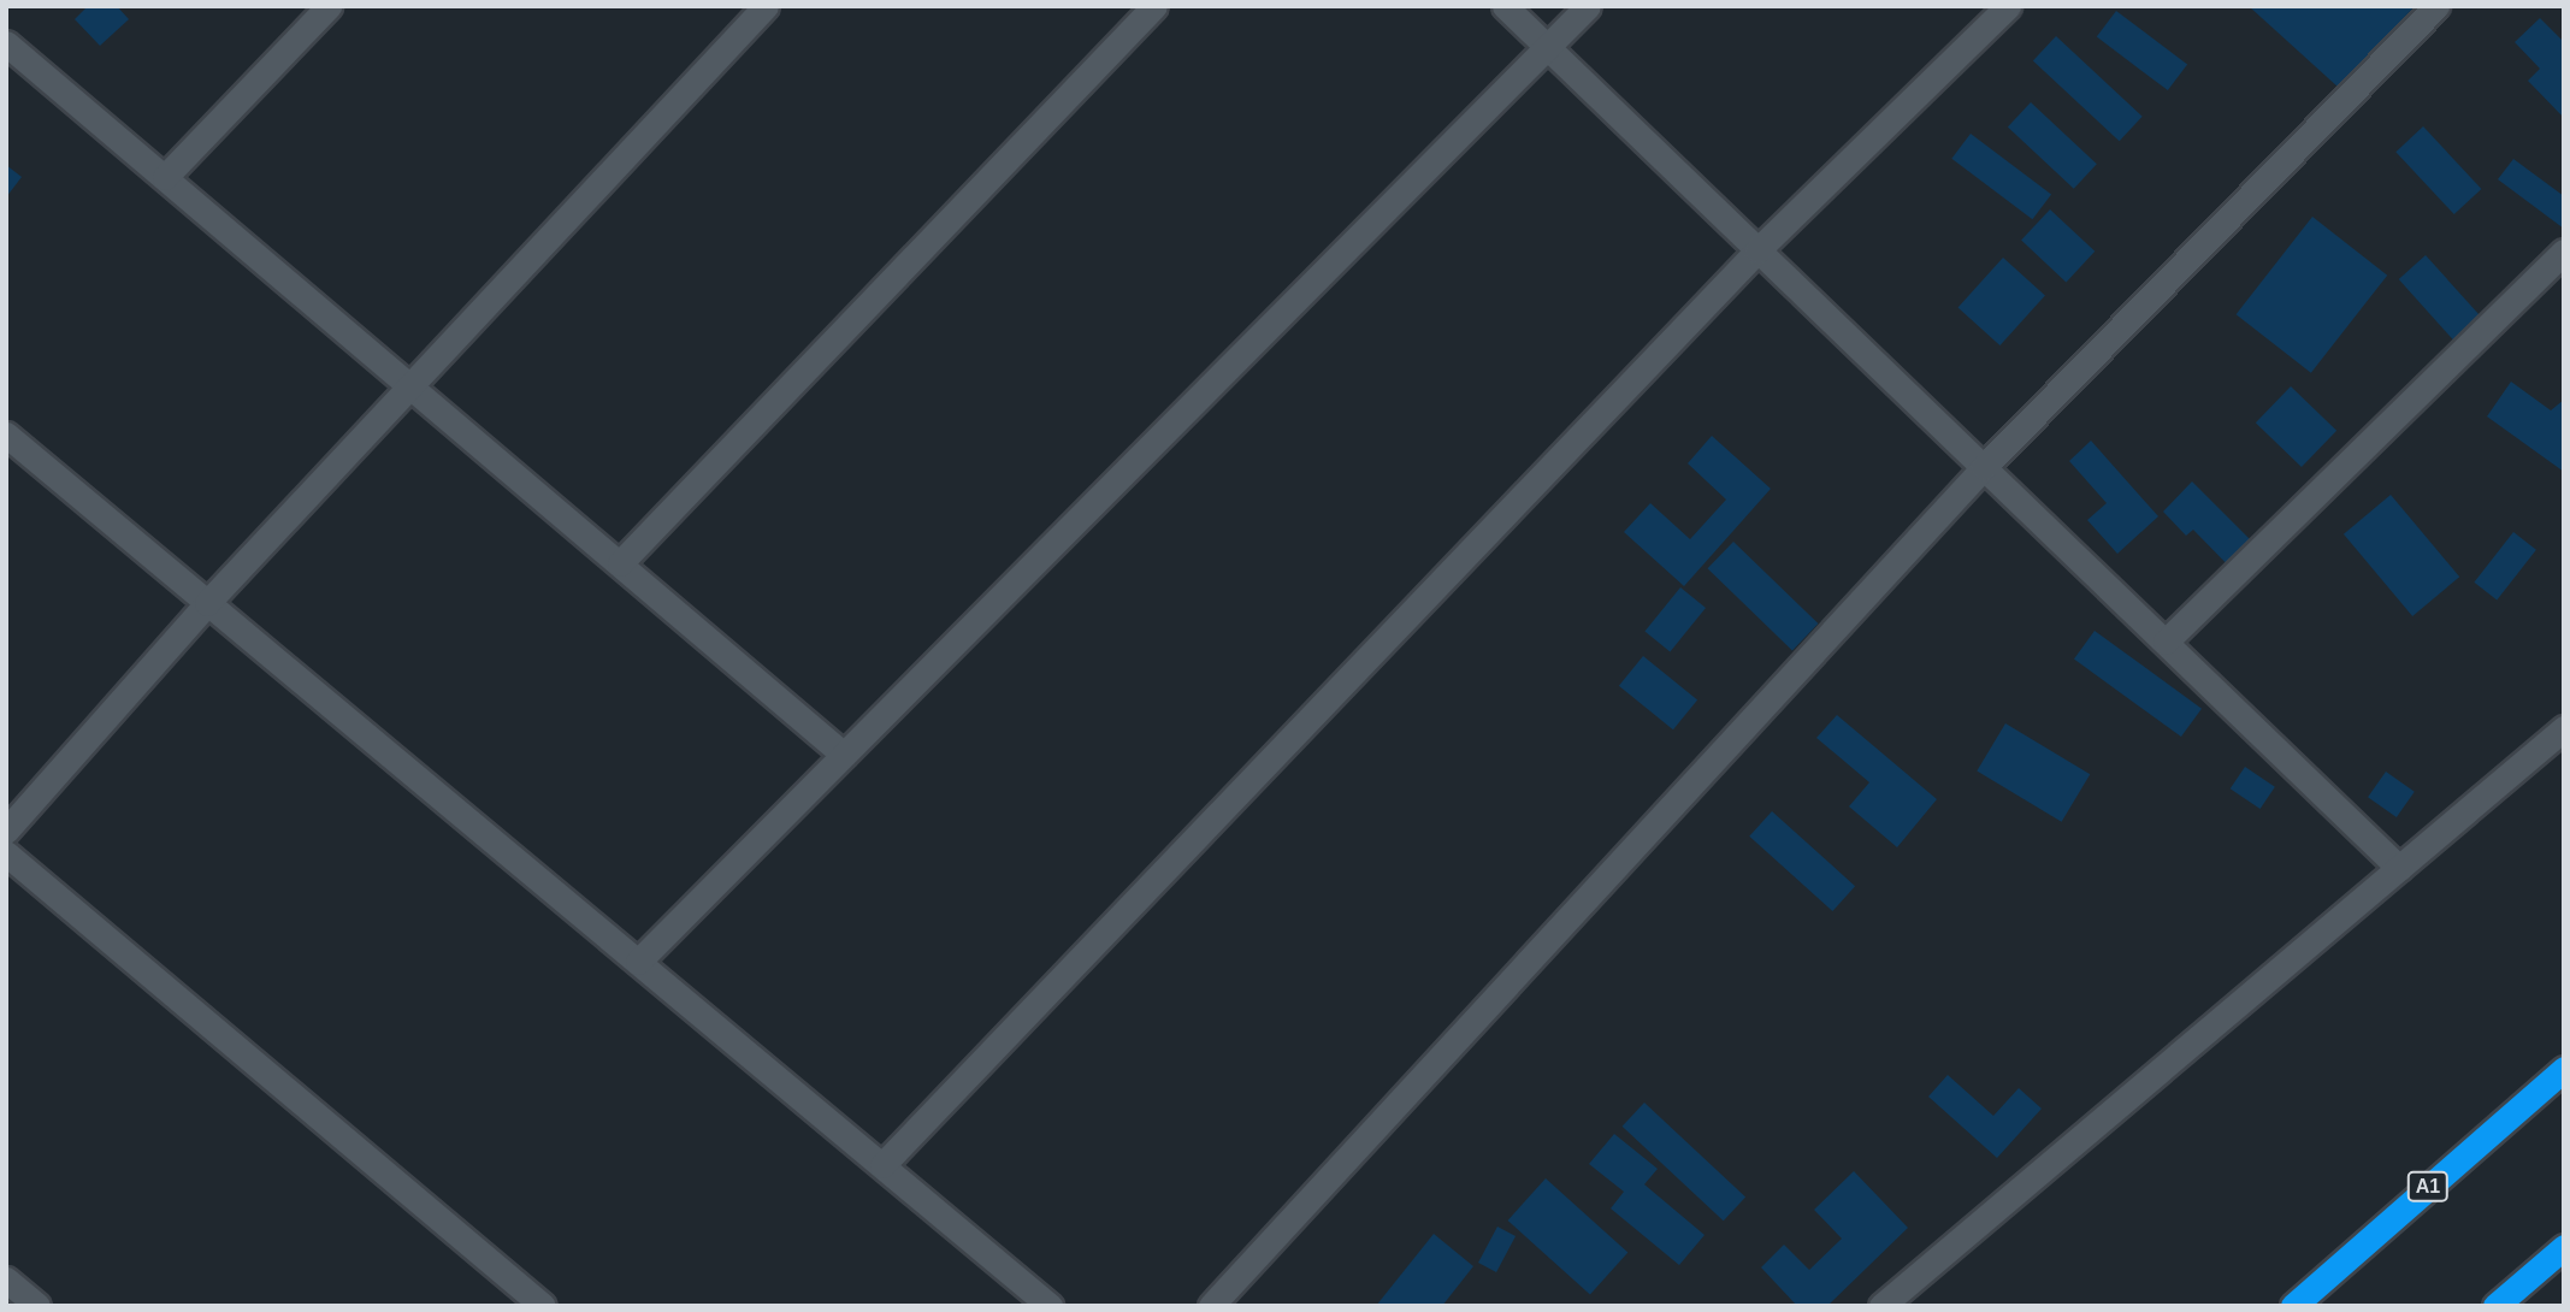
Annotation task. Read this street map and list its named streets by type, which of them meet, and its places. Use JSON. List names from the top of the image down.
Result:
{
  "streets": {
    "highway": ["A1"]
  }
}
